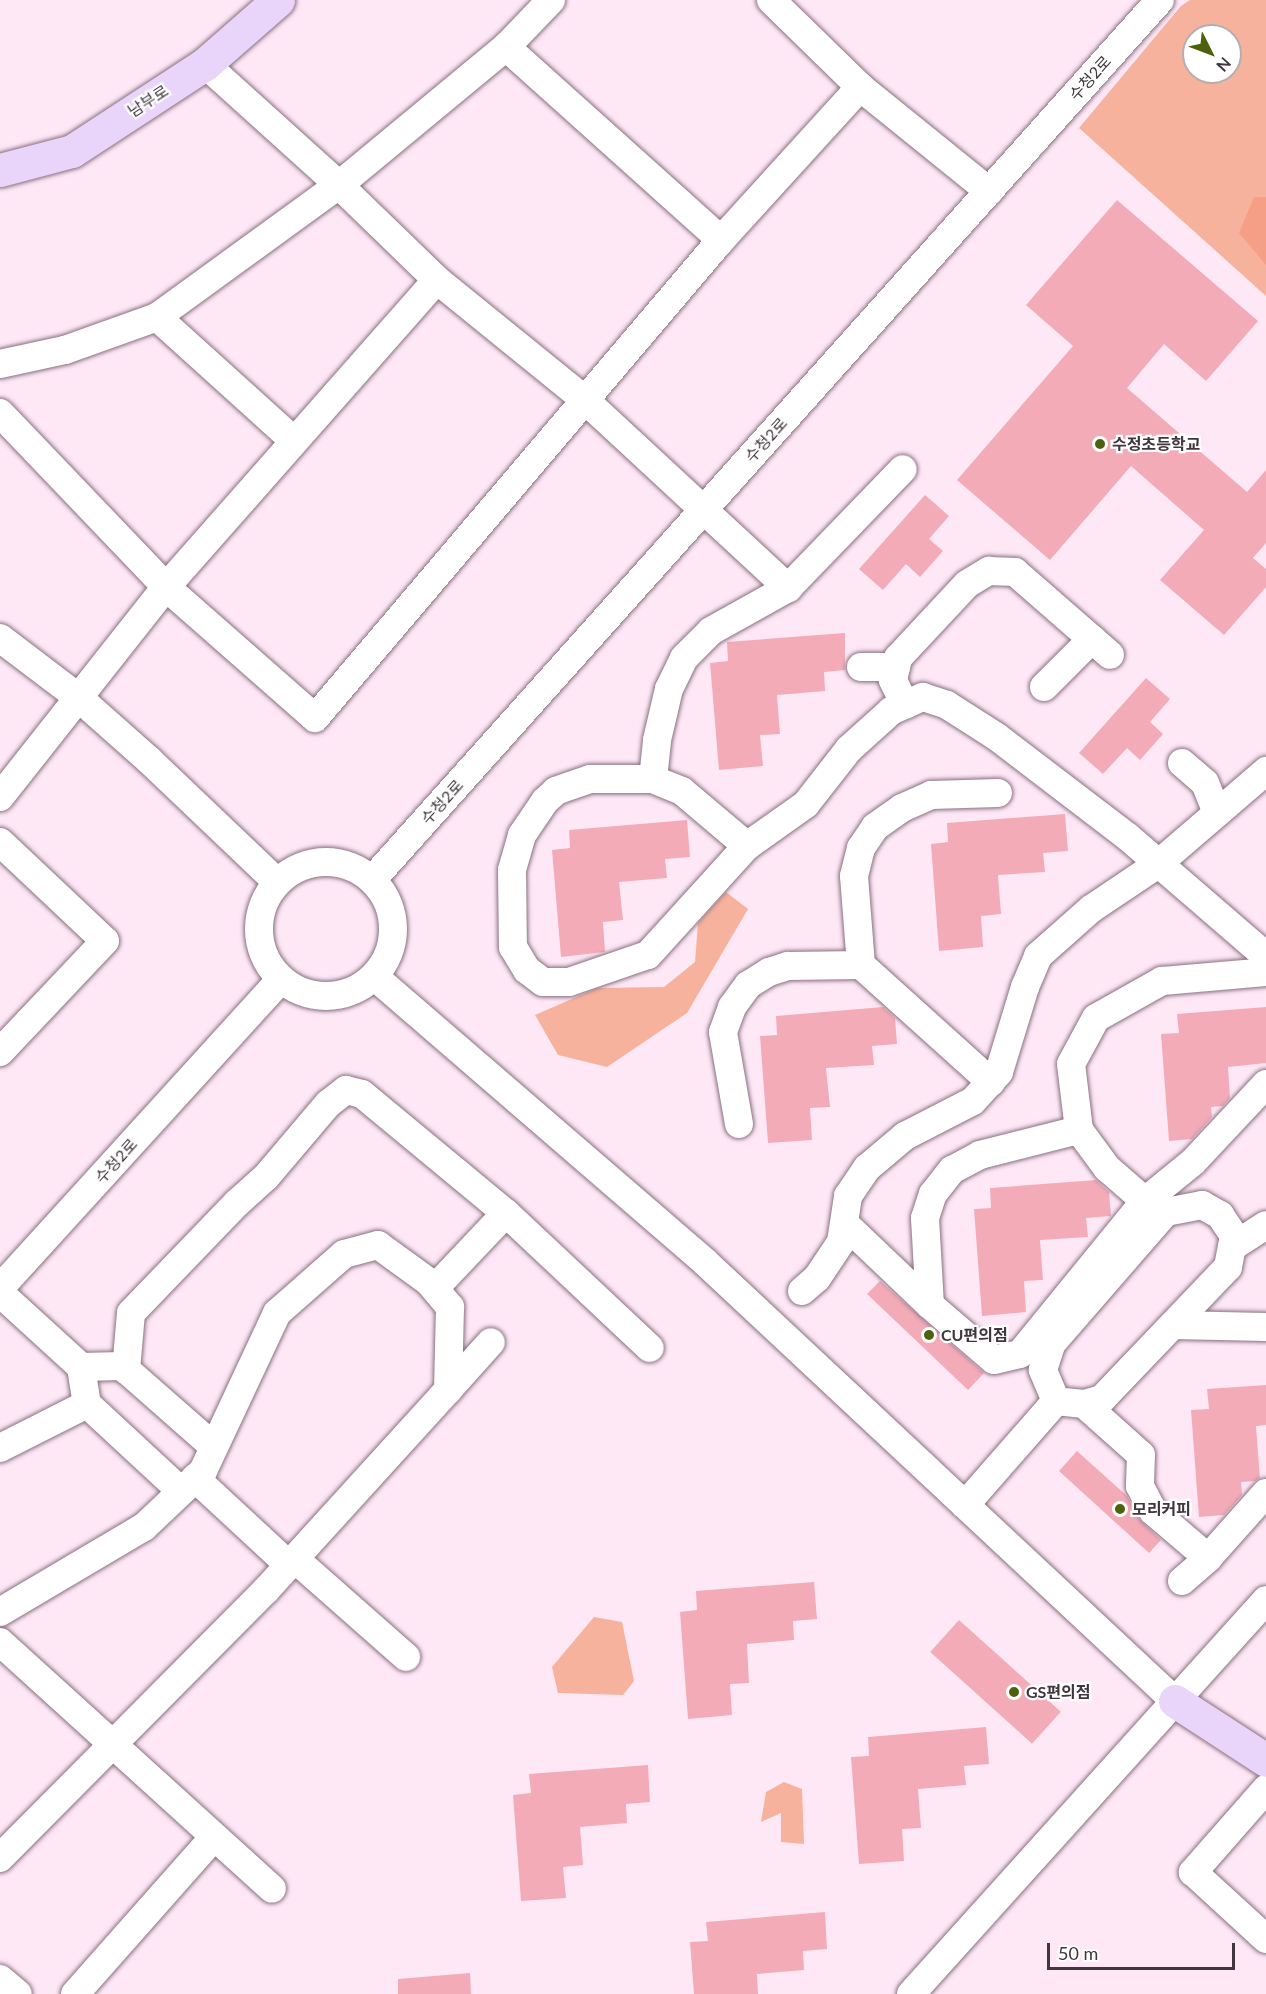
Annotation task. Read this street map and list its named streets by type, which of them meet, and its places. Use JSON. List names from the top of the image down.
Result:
{
  "streets": {
    "main road": ["남부로"],
    "street": ["수청2로"]
  },
  "places": [
    "수정초등학교",
    "CU편의점",
    "모리커피",
    "GS편의점"
  ],
  "scale_bar": "50 m",
  "north": "bottom right"
}
